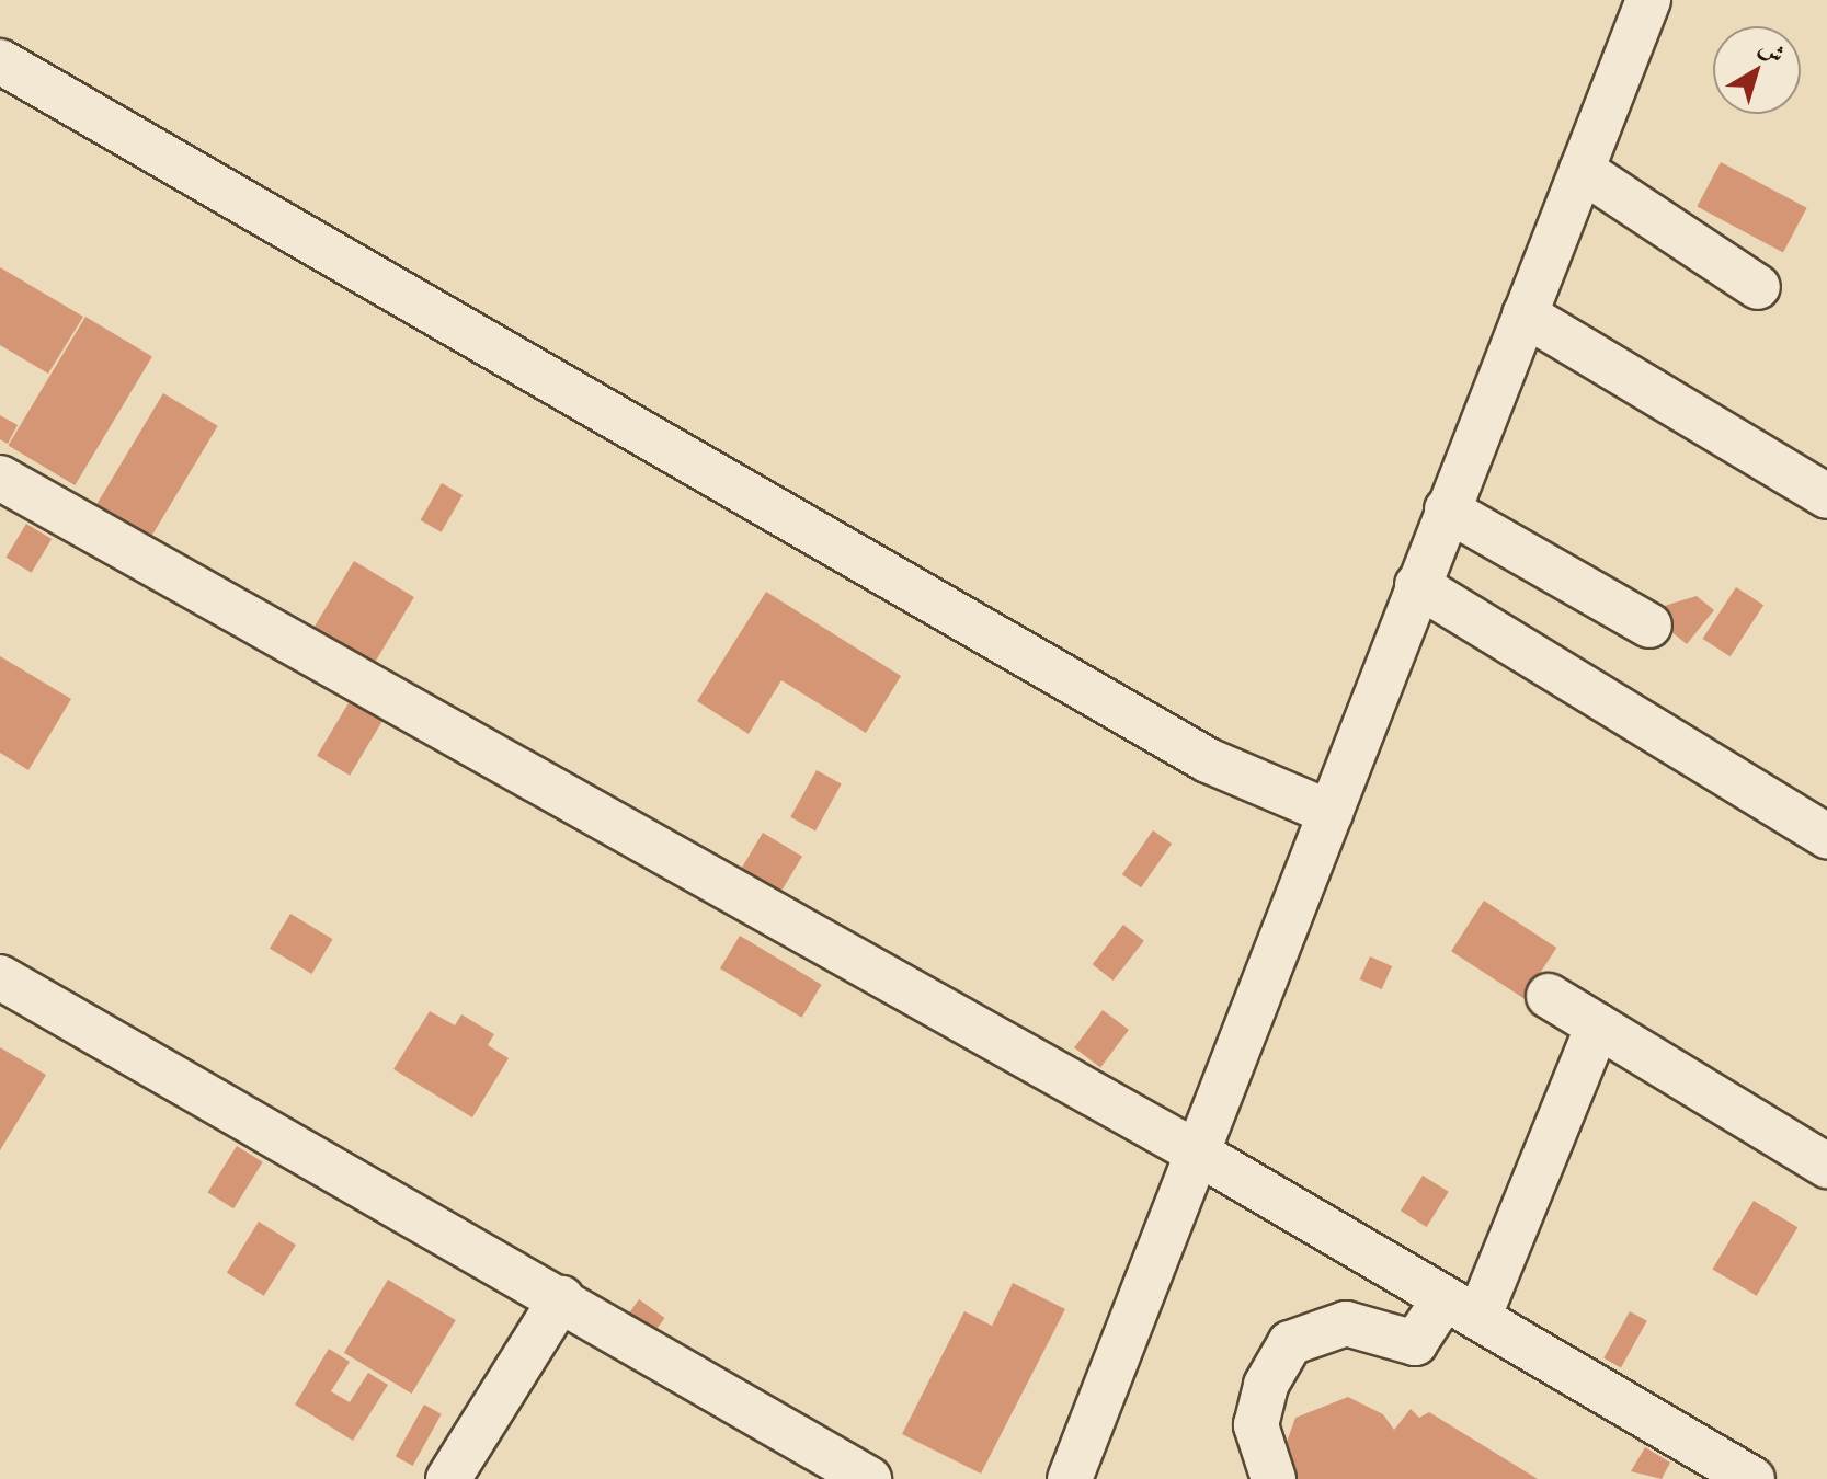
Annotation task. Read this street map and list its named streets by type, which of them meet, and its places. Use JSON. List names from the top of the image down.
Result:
{
  "north": "top right"
}
